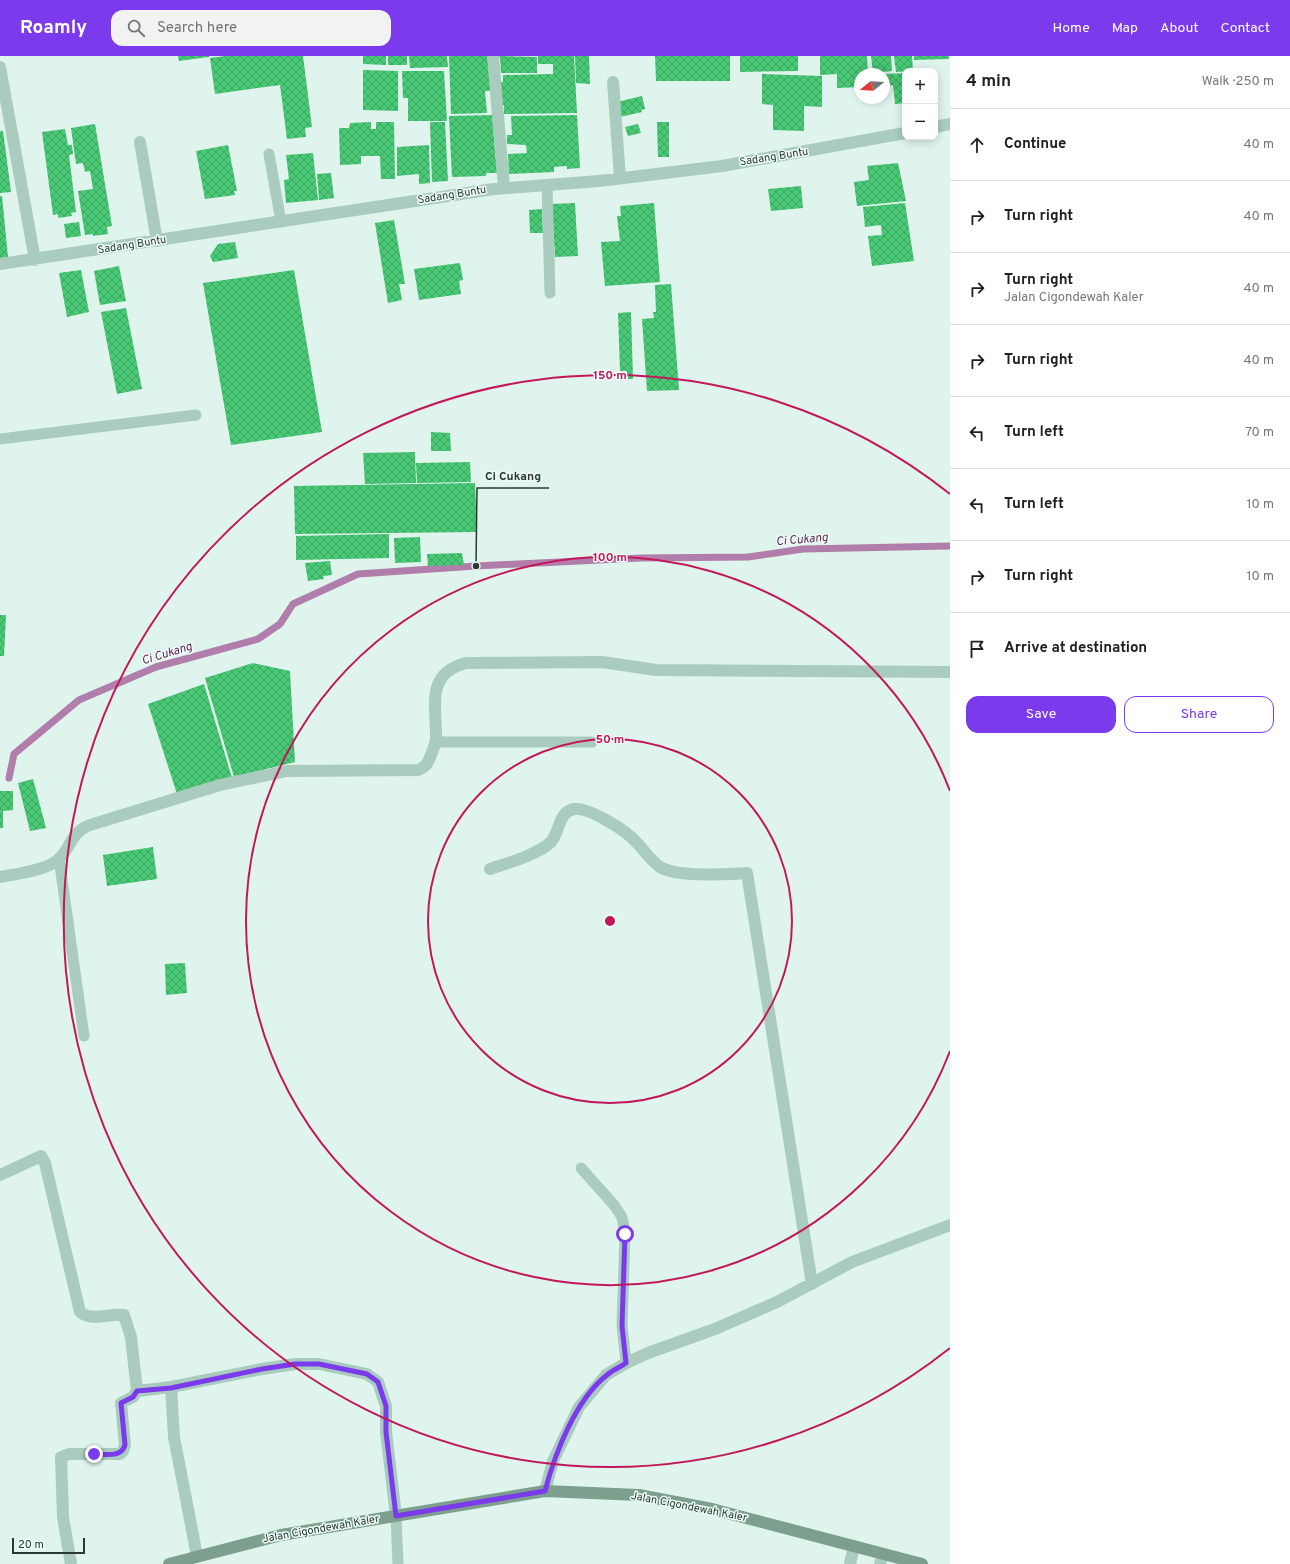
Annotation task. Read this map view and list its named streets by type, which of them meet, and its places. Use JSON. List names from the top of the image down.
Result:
{
  "streets": {
    "main road": ["Jalan Cigondewah Kaler"],
    "street": ["Sadang Buntu"]
  },
  "water": ["Ci Cukang"],
  "places": ["Ci Cukang"],
  "scale_bar": "20 m",
  "north": "left",
  "page": {
    "header": "Roamly",
    "search": "Search here",
    "nav": [
      "Home",
      "Map",
      "About",
      "Contact"
    ],
    "heading": ["4 min", "Walk · 250 m"],
    "map_buttons": ["+", "−"],
    "list": [
      ["Continue", "40 m"],
      ["Turn right", "40 m"],
      ["Turn right", "Jalan Cigondewah Kaler", "40 m"],
      ["Turn right", "40 m"],
      ["Turn left", "70 m"],
      ["Turn left", "10 m"],
      ["Turn right", "10 m"],
      "Arrive at destination"
    ],
    "buttons": ["Save", "Share"],
    "scale": "20 m"
  },
  "rings": ["150 m", "100 m", "50 m"]
}
